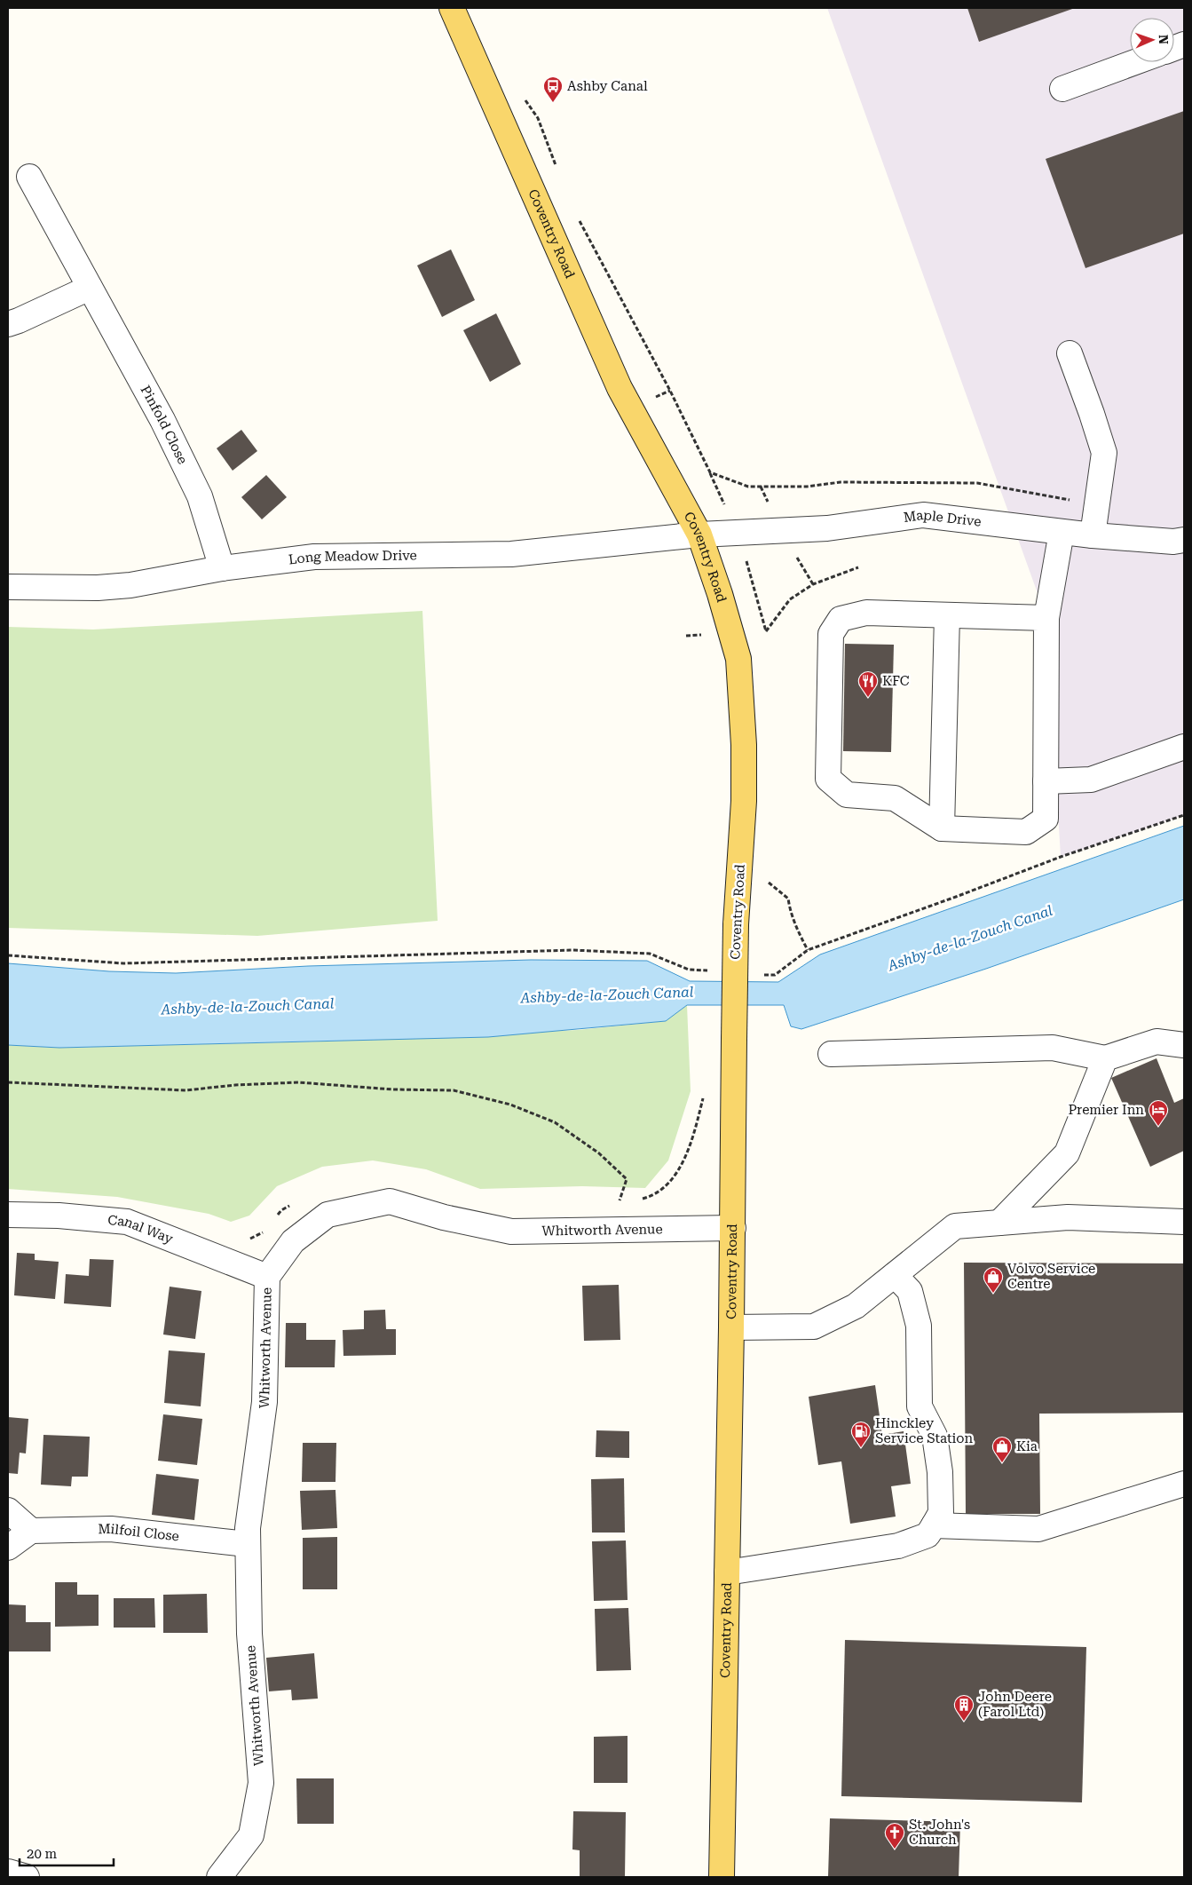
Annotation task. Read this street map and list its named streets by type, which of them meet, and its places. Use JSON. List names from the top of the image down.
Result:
{
  "streets": {
    "main road": ["Coventry Road"],
    "street": [
      "Pinfold Close",
      "Maple Drive",
      "Long Meadow Drive",
      "Whitworth Avenue",
      "Canal Way",
      "Milfoil Close"
    ]
  },
  "crossings": [
    ["Coventry Road", "Maple Drive"],
    ["Coventry Road", "Long Meadow Drive"],
    ["Coventry Road", "Whitworth Avenue"],
    ["Pinfold Close", "Long Meadow Drive"],
    ["Maple Drive", "Long Meadow Drive"],
    ["Whitworth Avenue", "Canal Way"],
    ["Whitworth Avenue", "Milfoil Close"]
  ],
  "water": ["Ashby-de-la-Zouch Canal"],
  "places": {
    "bus stop": ["Ashby Canal"],
    "restaurant": ["KFC"],
    "hotel": ["Premier Inn"],
    "shop": ["Volvo Service Centre", "Kia"],
    "fuel station": ["Hinckley Service Station"],
    "building": ["John Deere (Farol Ltd)"],
    "church": ["St. John's Church"]
  },
  "scale_bar": "20 m",
  "north": "right"
}
